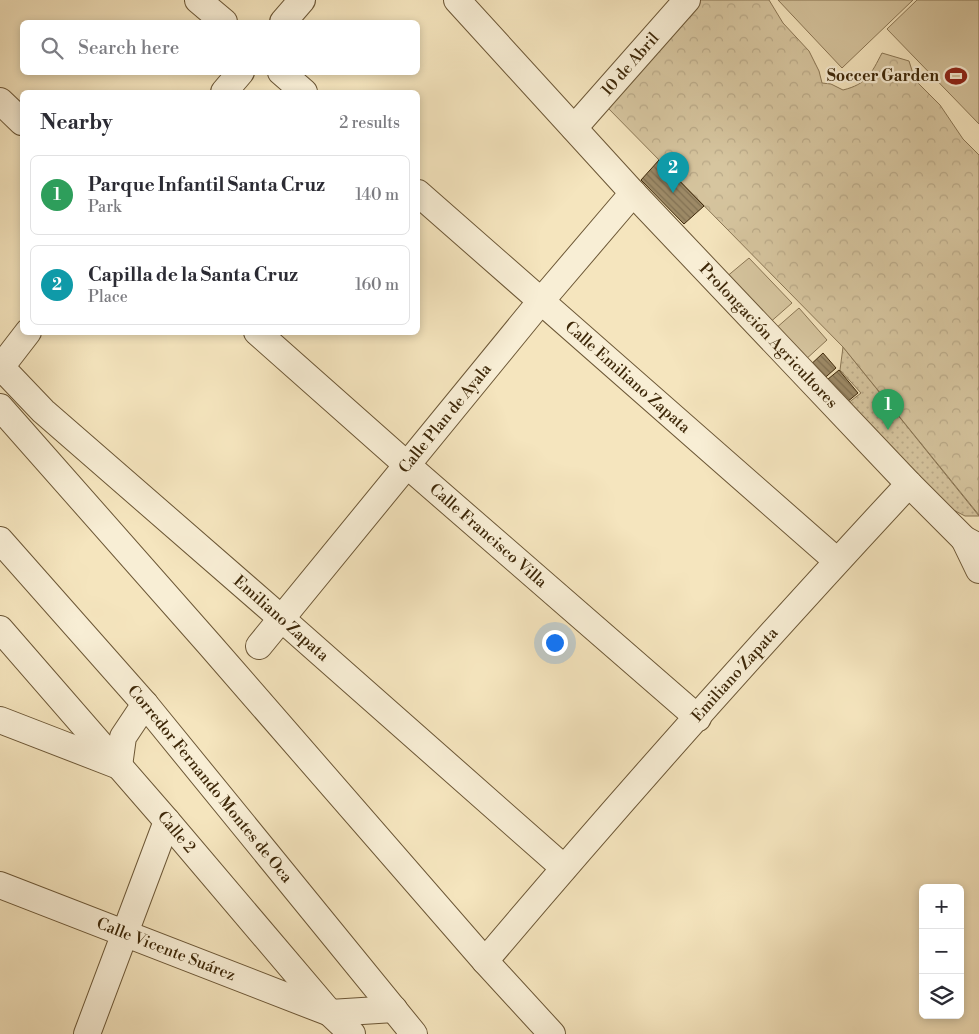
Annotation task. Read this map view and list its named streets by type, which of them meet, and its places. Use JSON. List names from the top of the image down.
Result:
{
  "streets": {
    "street": [
      "10 de Abril",
      "Prolongación Agricultores",
      "Calle Emiliano Zapata",
      "Calle Plan de Ayala",
      "Calle Francisco Villa",
      "Emiliano Zapata",
      "Corredor Fernando Montes de Oca",
      "Calle 2",
      "Calle Vicente Suárez"
    ]
  },
  "crossings": [
    ["10 de Abril", "Prolongación Agricultores"],
    ["Prolongación Agricultores", "Calle Plan de Ayala"],
    ["Prolongación Agricultores", "Emiliano Zapata"],
    ["Calle Emiliano Zapata", "Calle Plan de Ayala"],
    ["Calle Emiliano Zapata", "Emiliano Zapata"],
    ["Calle Plan de Ayala", "Calle Francisco Villa"],
    ["Calle Plan de Ayala", "Emiliano Zapata"],
    ["Calle Francisco Villa", "Emiliano Zapata"],
    ["Calle 2", "Calle Vicente Suárez"]
  ],
  "places": {
    "sports": ["Soccer Garden"]
  },
  "page": {
    "search": "Search here",
    "heading": ["Nearby", "2 results"],
    "pins": ["2", "1"],
    "list": [
      {
        "mark": "1",
        "name": "Parque Infantil Santa Cruz",
        "note": "Park",
        "value": "140 m"
      },
      {
        "mark": "2",
        "name": "Capilla de la Santa Cruz",
        "note": "Place",
        "value": "160 m"
      }
    ],
    "map_buttons": ["+", "−"]
  }
}
